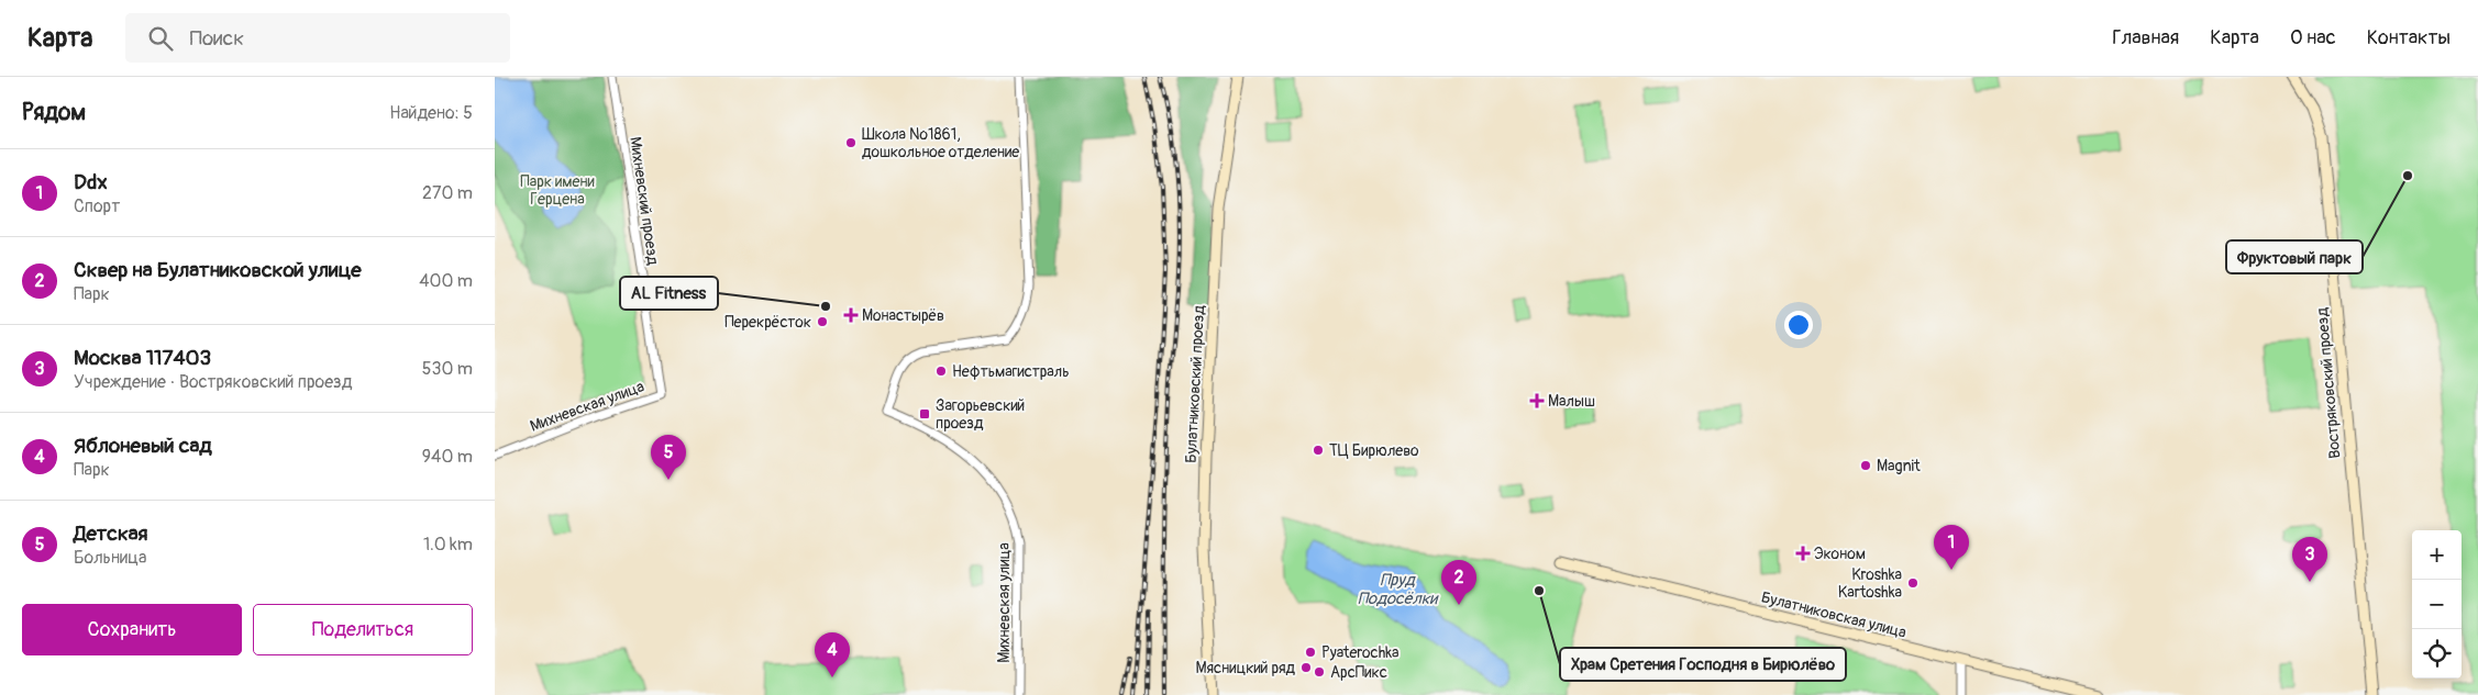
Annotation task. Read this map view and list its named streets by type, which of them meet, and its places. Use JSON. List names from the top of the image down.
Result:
{
  "streets": {
    "street": [
      "Михневский проезд",
      "Востряковский проезд",
      "Булатниковский проезд",
      "Михневская улица",
      "Булатниковская улица"
    ]
  },
  "crossings": [
    ["Михневский проезд", "Михневская улица"]
  ],
  "water": ["Пруд Подосёлки"],
  "parks": ["Парк имени Герцена"],
  "places": {
    "other": [
      "Школа №1861, дошкольное отделение",
      "Фруктовый парк",
      "AL Fitness",
      "Перекрёсток",
      "Нефтьмагистраль",
      "ТЦ Бирюлево",
      "Magnit",
      "Kroshka Kartoshka",
      "Храм Сретения Господня в Бирюлёво",
      "Pyaterochka",
      "Мясницкий ряд",
      "АрсПикс"
    ],
    "health": ["Монастырёв", "Малыш", "Эконом"],
    "transit": ["Загорьевский проезд"]
  },
  "page": {
    "header": "Карта",
    "search": "Поиск",
    "nav": [
      "Главная",
      "Карта",
      "О нас",
      "Контакты"
    ],
    "heading": ["Рядом", "Найдено: 5"],
    "list": [
      {
        "mark": "1",
        "name": "Ddx",
        "note": "Спорт",
        "value": "270 m"
      },
      {
        "mark": "2",
        "name": "Сквер на Булатниковской улице",
        "note": "Парк",
        "value": "400 m"
      },
      {
        "mark": "3",
        "name": "Москва 117403",
        "note": "Учреждение · Востряковский проезд",
        "value": "530 m"
      },
      {
        "mark": "4",
        "name": "Яблоневый сад",
        "note": "Парк",
        "value": "940 m"
      },
      {
        "mark": "5",
        "name": "Детская",
        "note": "Больница",
        "value": "1.0 km"
      }
    ],
    "pins": [
      "5",
      "1",
      "3",
      "2",
      "4"
    ],
    "map_buttons": ["+", "−"],
    "buttons": ["Сохранить", "Поделиться"]
  }
}
